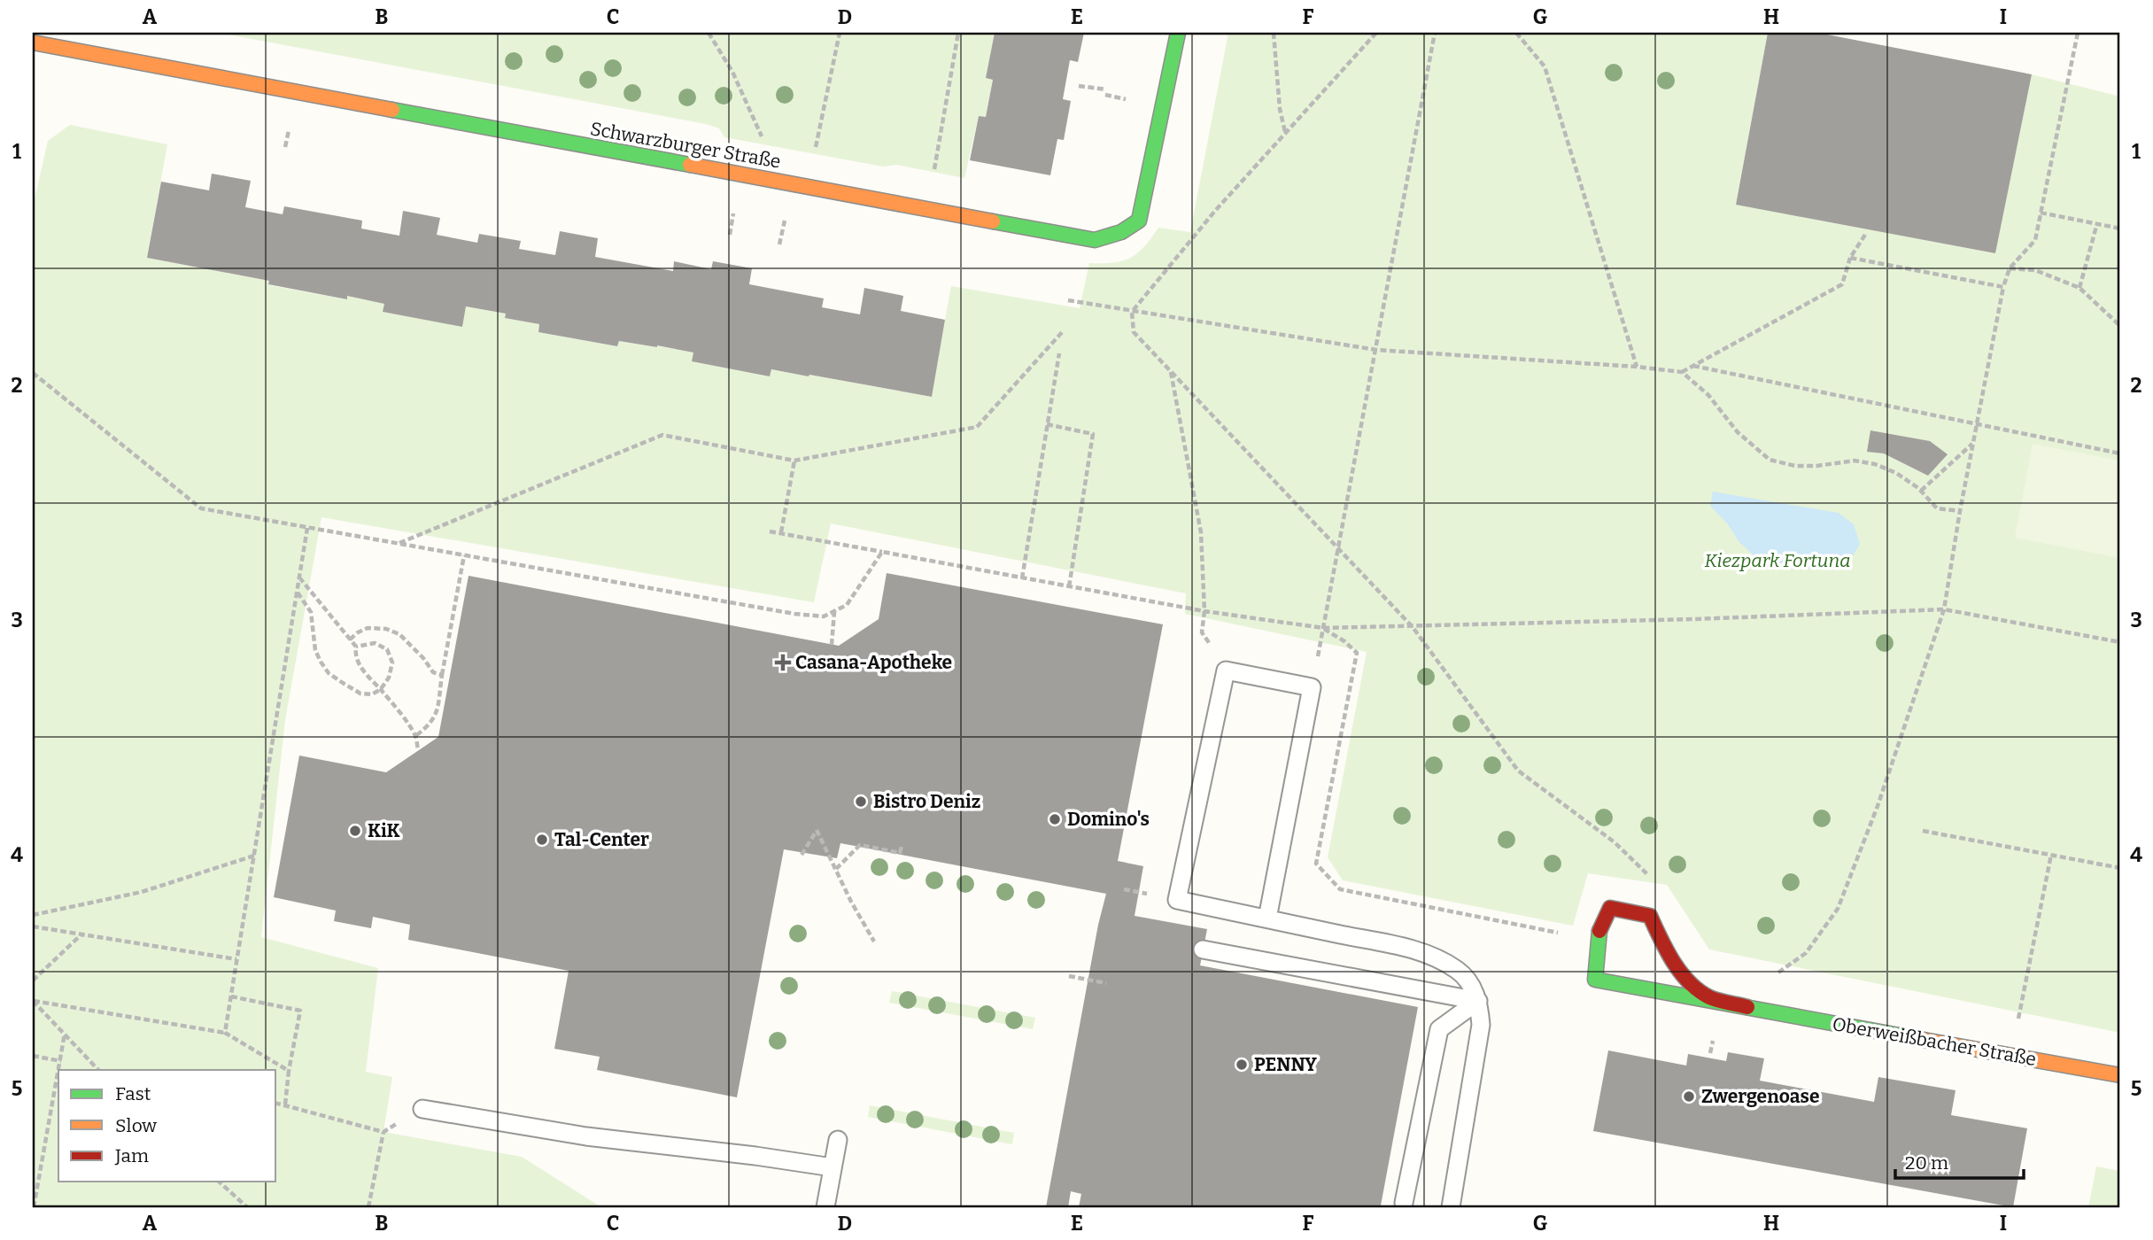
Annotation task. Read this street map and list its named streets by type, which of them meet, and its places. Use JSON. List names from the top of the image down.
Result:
{
  "streets": {
    "street": ["Schwarzburger Straße", "Oberweißbacher Straße"]
  },
  "parks": ["Kiezpark Fortuna"],
  "places": {
    "health": ["Casana-Apotheke"],
    "other": [
      "Bistro Deniz",
      "Domino's",
      "KiK",
      "Tal-Center",
      "PENNY",
      "Zwergenoase"
    ]
  },
  "legend": ["Fast", "Slow", "Jam"],
  "scale_bar": "20 m",
  "grid": {
    "columns": [
      "A",
      "B",
      "C",
      "D",
      "E",
      "F",
      "G",
      "H",
      "I"
    ],
    "rows": [
      "1",
      "2",
      "3",
      "4",
      "5"
    ]
  }
}
